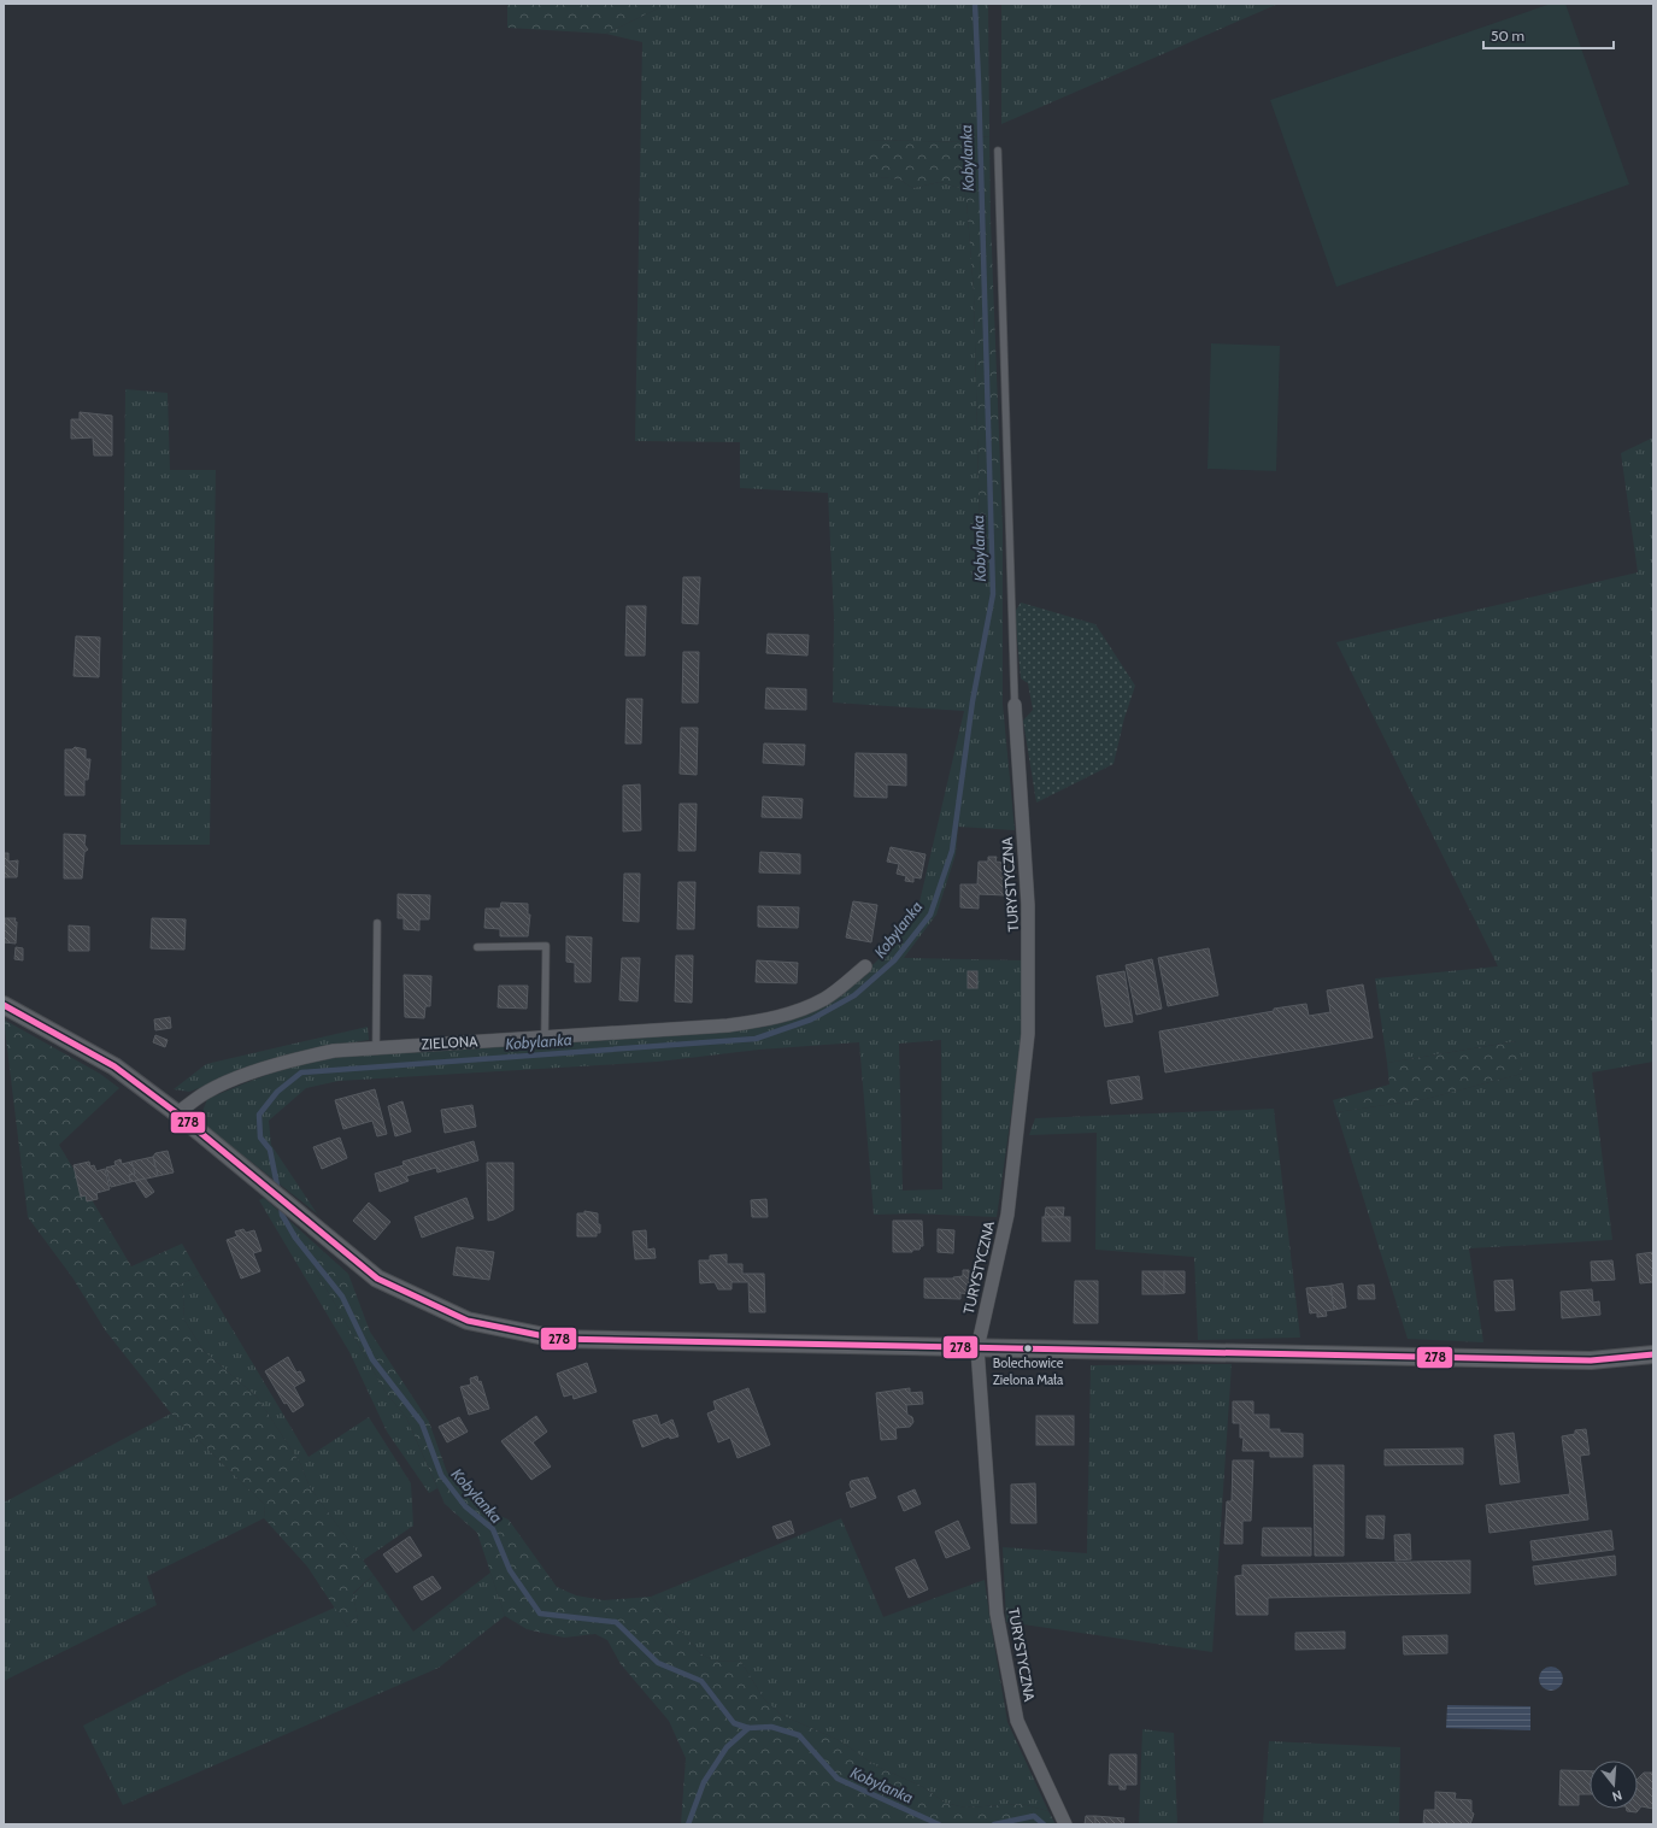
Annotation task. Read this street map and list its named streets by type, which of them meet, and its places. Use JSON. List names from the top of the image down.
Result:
{
  "streets": {
    "street": ["TURYSTYCZNA", "ZIELONA"]
  },
  "water": ["Kobylanka"],
  "places": ["Bolechowice Zielona Mała"],
  "lines": ["transit line 278"],
  "scale_bar": "50 m",
  "north": "bottom"
}
